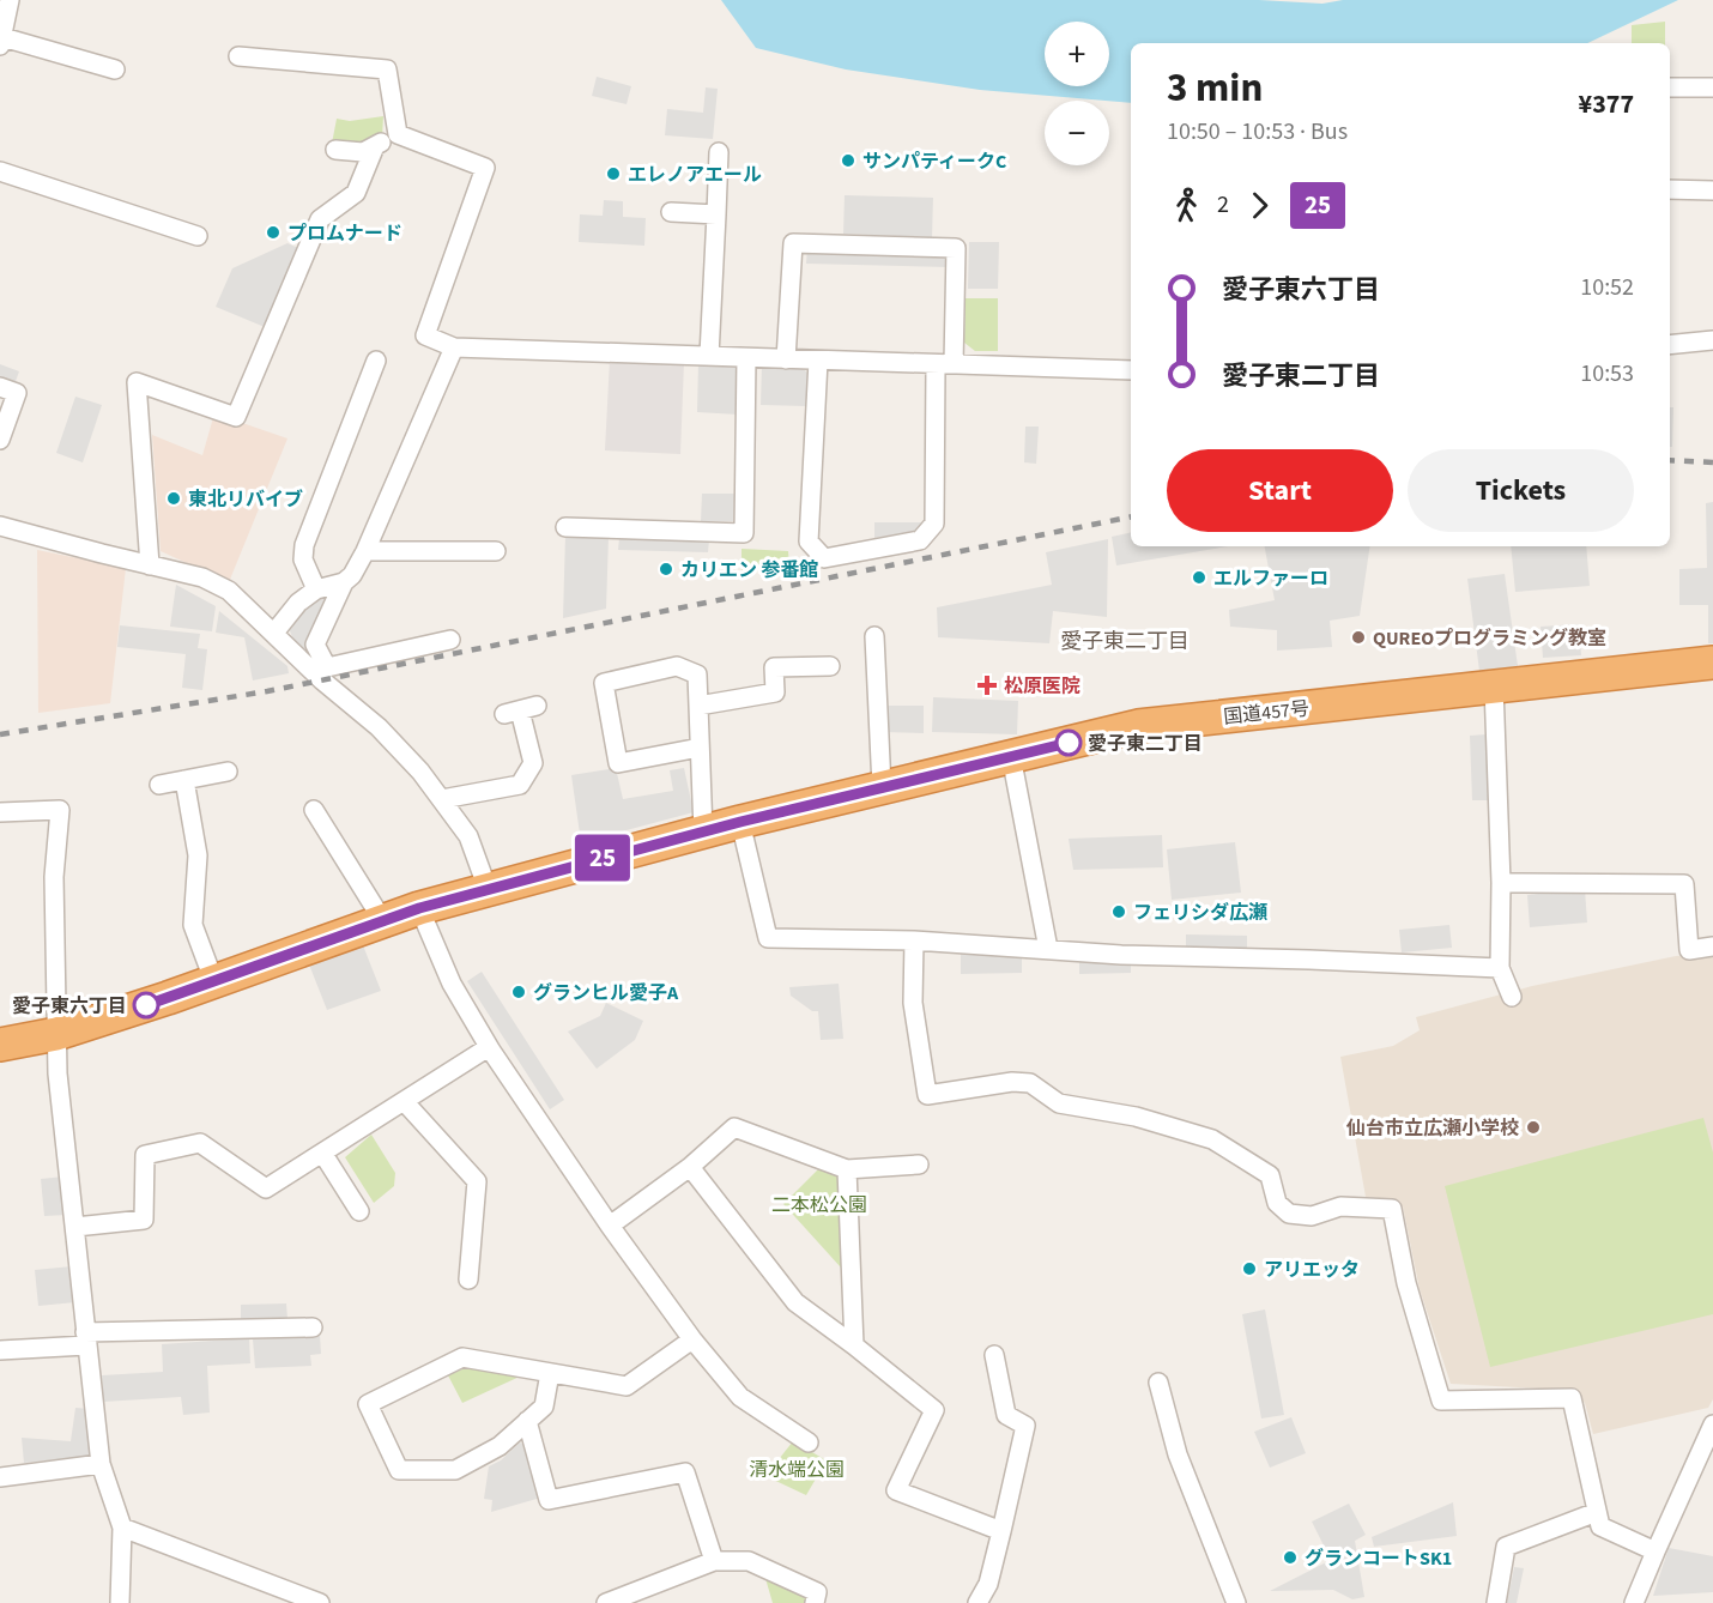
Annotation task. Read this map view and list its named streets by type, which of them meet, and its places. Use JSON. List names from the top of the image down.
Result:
{
  "streets": {
    "highway": ["国道457号"]
  },
  "districts": ["愛子東二丁目"],
  "parks": ["二本松公園", "清水端公園"],
  "places": {
    "other": [
      "サンパティークC",
      "エレノアエール",
      "プロムナード",
      "東北リバイブ",
      "カリエン 参番館",
      "エルファーロ",
      "QUREOプログラミング教室",
      "愛子東二丁目",
      "フェリシダ広瀬",
      "グランヒル愛子A",
      "愛子東六丁目",
      "仙台市立広瀬小学校",
      "アリエッタ",
      "グランコートSK1"
    ],
    "health": ["松原医院"]
  },
  "lines": ["bus line 25"],
  "page": {
    "on_map": "25",
    "map_buttons": ["+", "−"],
    "heading": ["3 min", "10:50 – 10:53 · Bus", "¥377"],
    "legs": ["2", "25"],
    "list": [
      {
        "name": "愛子東六丁目",
        "value": "10:52"
      },
      {
        "name": "愛子東二丁目",
        "value": "10:53"
      }
    ],
    "buttons": ["Start", "Tickets"]
  }
}
